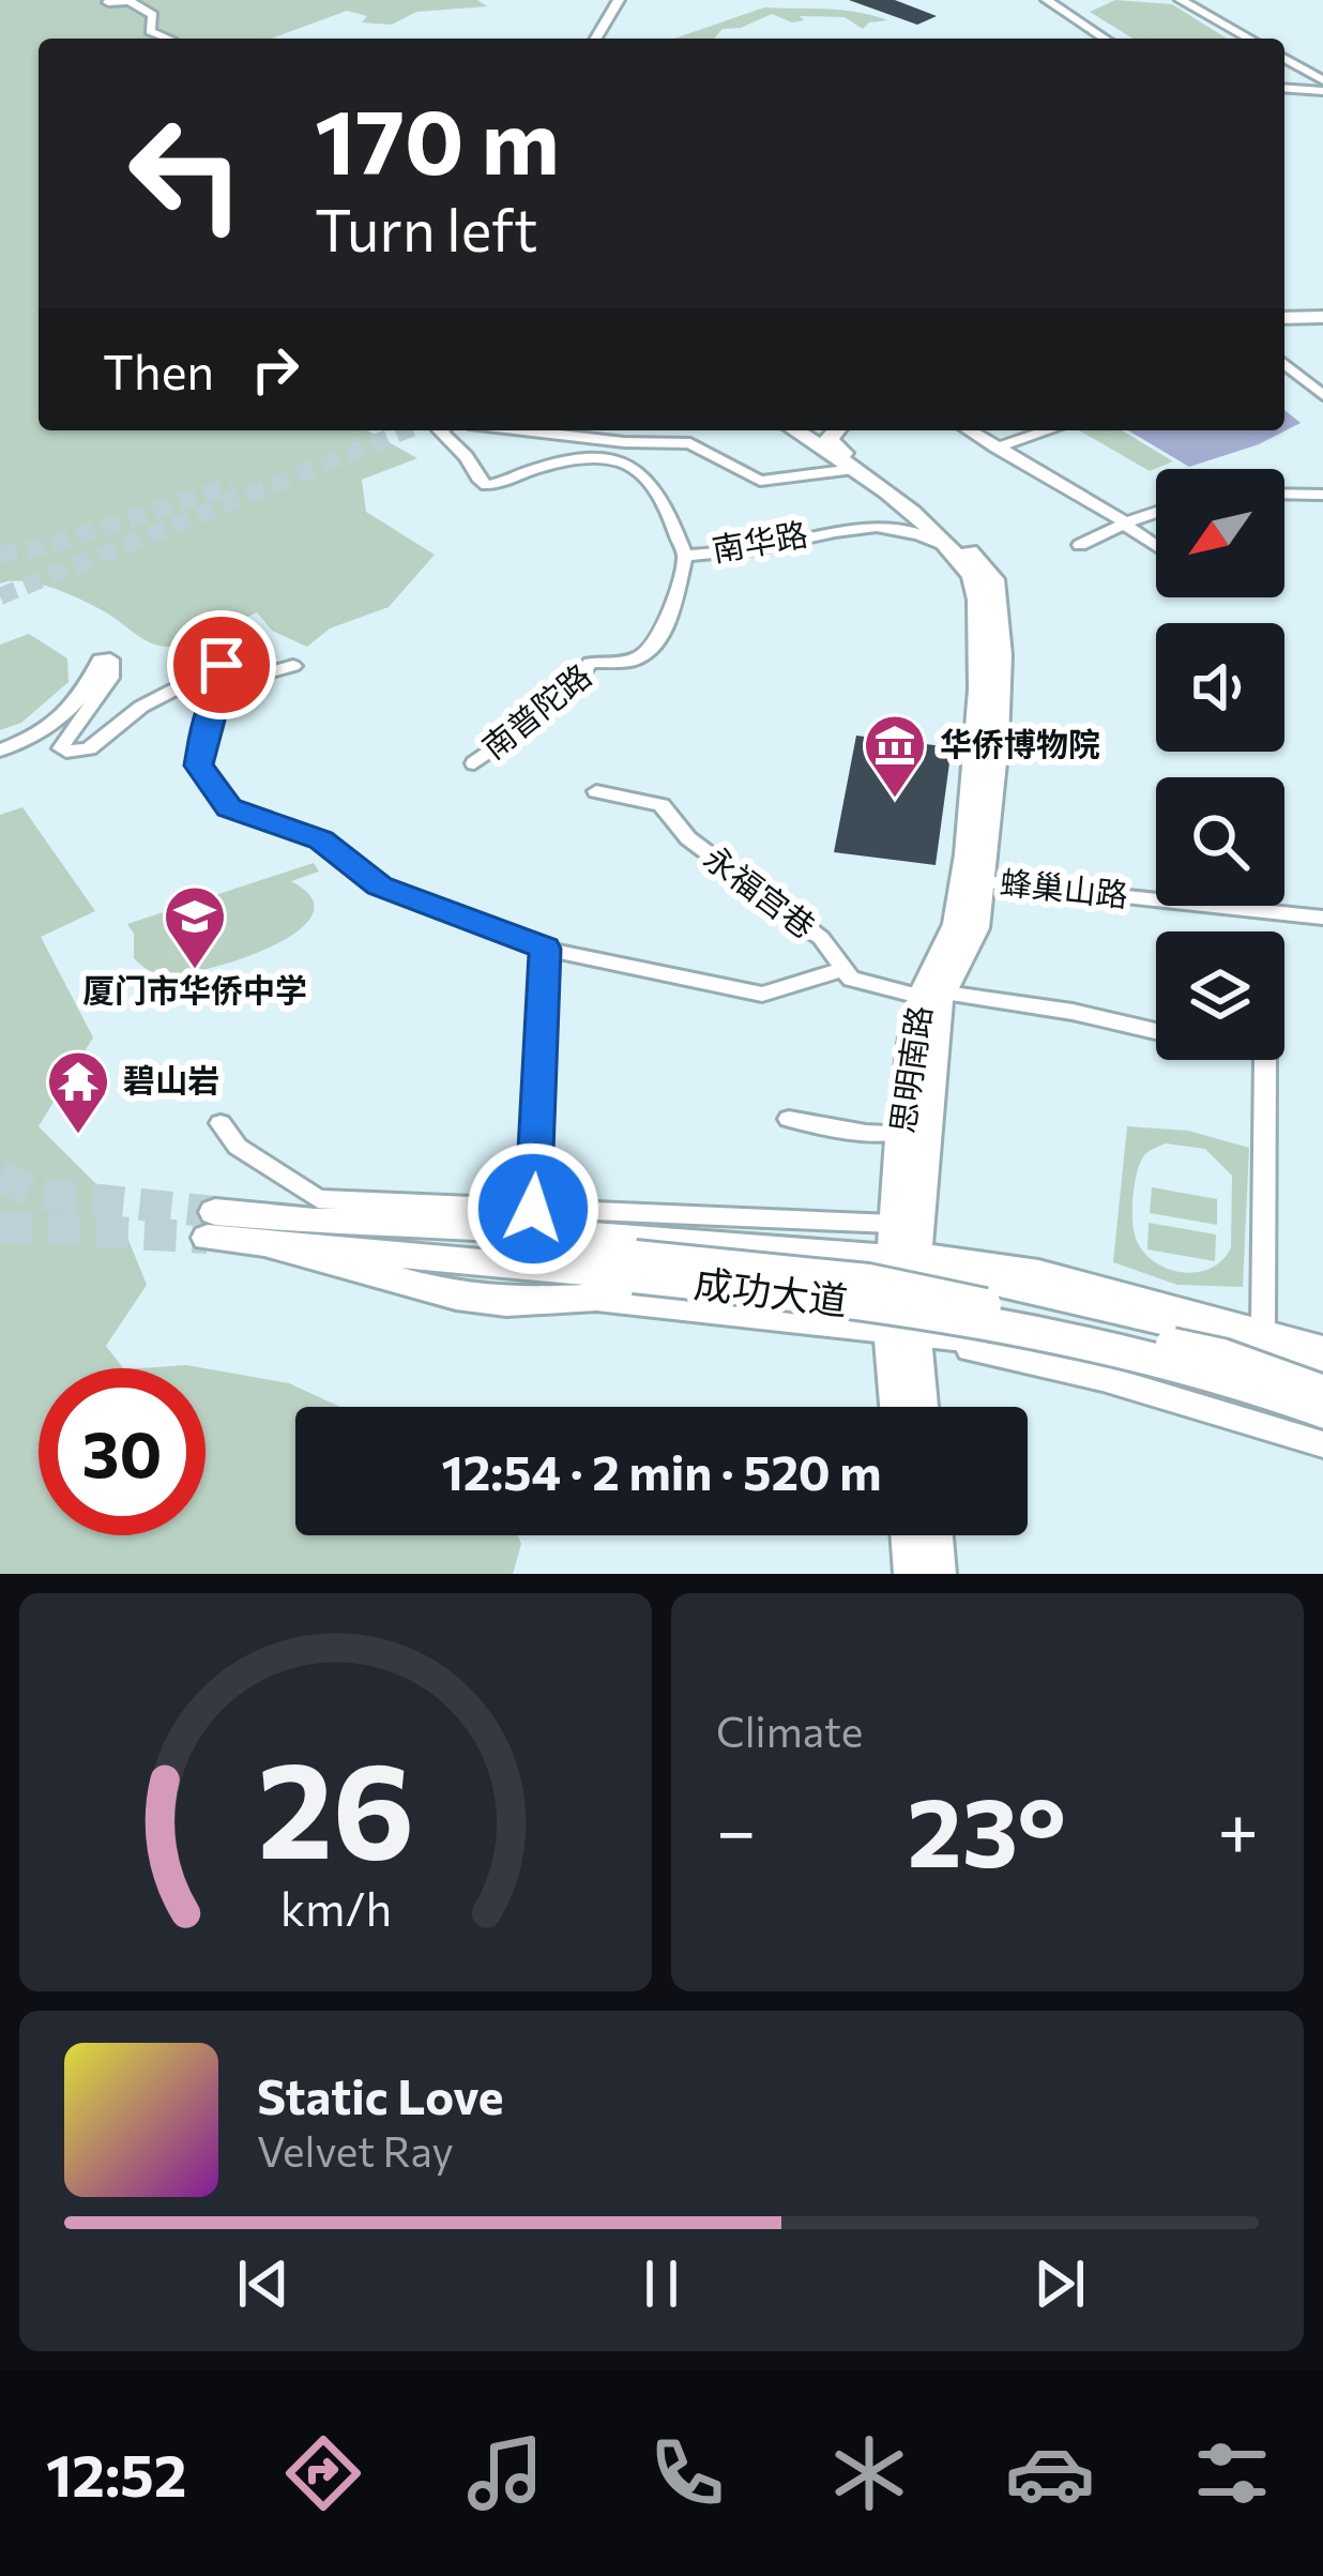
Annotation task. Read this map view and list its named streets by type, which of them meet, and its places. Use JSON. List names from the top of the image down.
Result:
{
  "streets": {
    "highway": ["成功大道"],
    "main road": ["思明南路"],
    "street": [
      "南华路",
      "南普陀路",
      "蜂巢山路",
      "永福宫巷"
    ]
  },
  "crossings": [
    ["南华路", "南普陀路"],
    ["南华路", "思明南路"],
    ["蜂巢山路", "思明南路"],
    ["永福宫巷", "思明南路"]
  ],
  "places": {
    "museum": ["华侨博物院"],
    "school or university": ["厦门市华侨中学"],
    "temple": ["碧山岩"]
  },
  "north": "bottom left",
  "page": {
    "turn": ["170 m", "Turn left"],
    "then": "Then",
    "limit": "30",
    "trip": "12:54 · 2 min · 520 m",
    "tile": "Climate",
    "heat": ["−", "23°", "+"],
    "song": ["Static Love", "Velvet Ray"],
    "tabs": "12:52",
    "gauge": ["26", "km/h"]
  }
}
